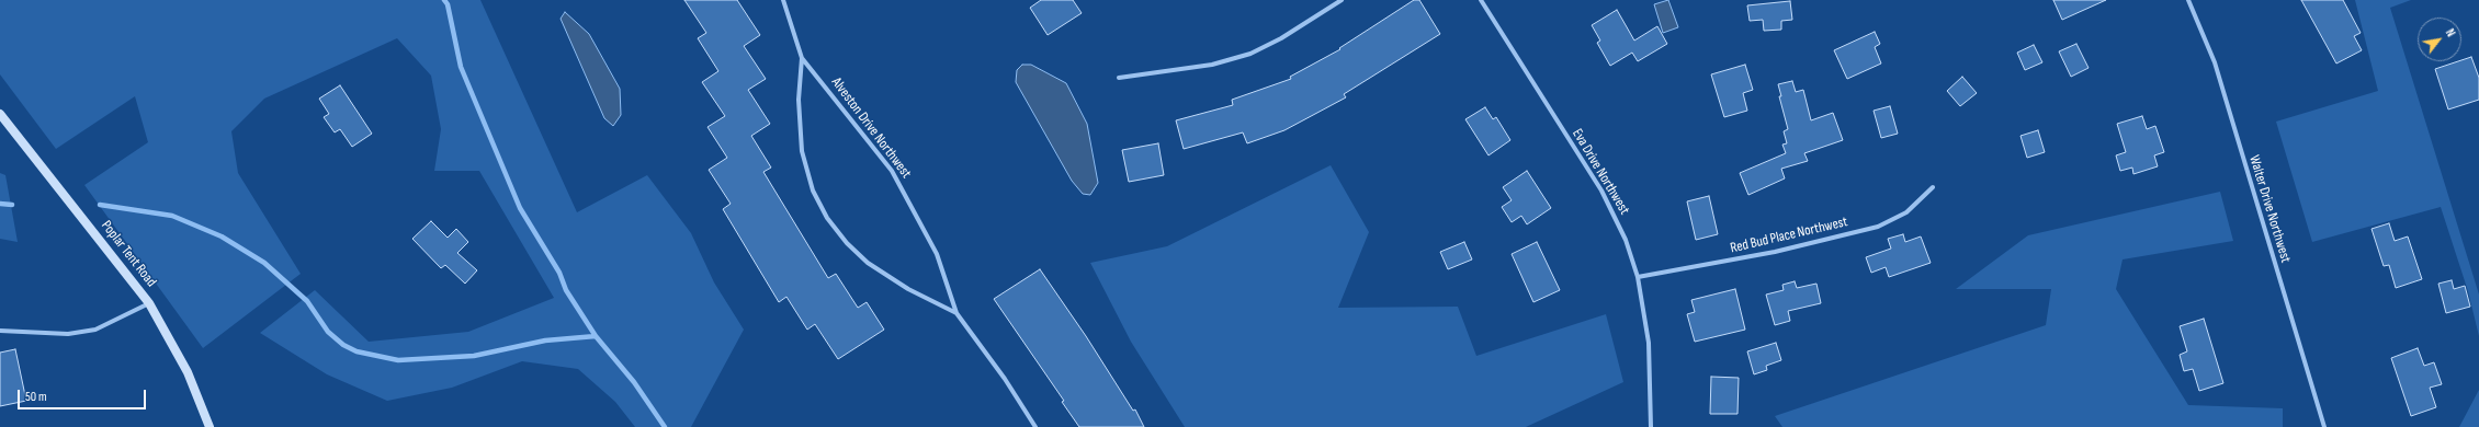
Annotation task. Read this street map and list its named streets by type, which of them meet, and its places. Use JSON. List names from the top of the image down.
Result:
{
  "streets": {
    "main road": ["Poplar Tent Road"],
    "street": [
      "Alveston Drive Northwest",
      "Eva Drive Northwest",
      "Walter Drive Northwest",
      "Red Bud Place Northwest"
    ]
  },
  "crossings": [
    ["Eva Drive Northwest", "Red Bud Place Northwest"]
  ],
  "scale_bar": "50 m",
  "north": "top right"
}
